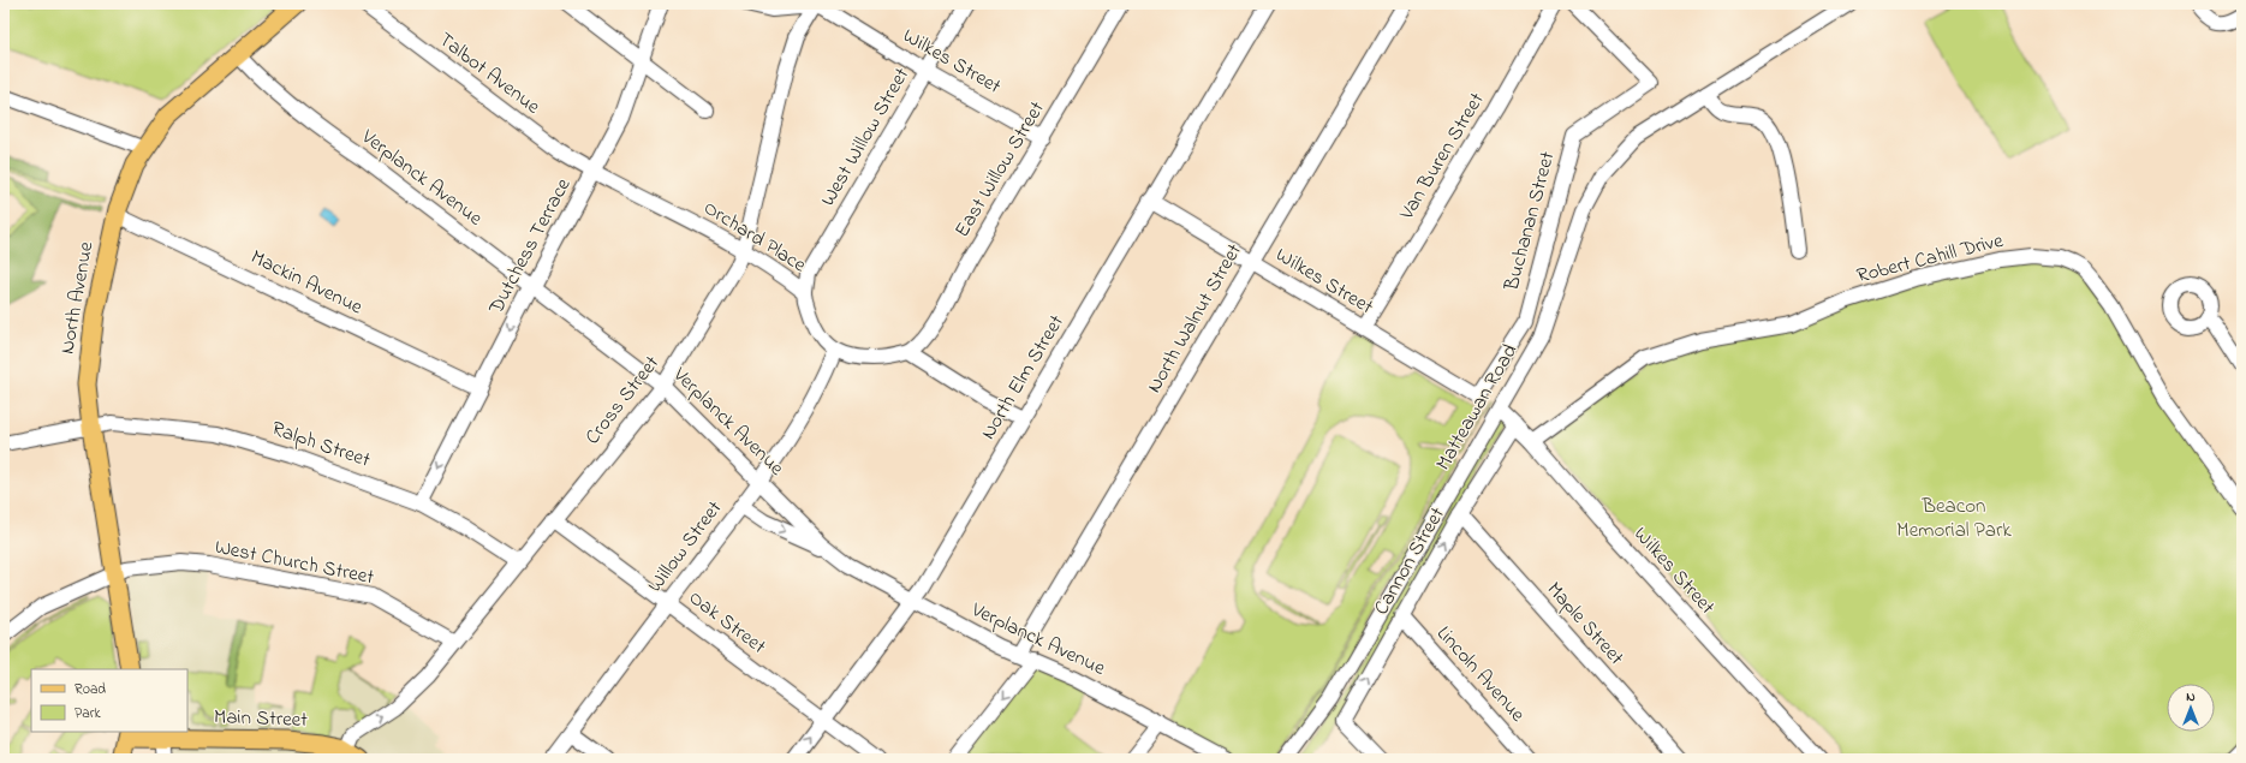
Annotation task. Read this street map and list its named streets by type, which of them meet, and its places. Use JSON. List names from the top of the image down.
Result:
{
  "streets": {
    "main road": ["North Avenue", "Main Street"],
    "street": [
      "Wilkes Street",
      "Talbot Avenue",
      "West Willow Street",
      "Van Buren Street",
      "East Willow Street",
      "Verplanck Avenue",
      "Buchanan Street",
      "Orchard Place",
      "Dutchess Terrace",
      "Robert Cahill Drive",
      "Mackin Avenue",
      "North Walnut Street",
      "North Elm Street",
      "Cross Street",
      "Matteawan Road",
      "Ralph Street",
      "Willow Street",
      "Cannon Street",
      "West Church Street",
      "Oak Street",
      "Maple Street",
      "Lincoln Avenue"
    ]
  },
  "crossings": [
    ["Wilkes Street", "West Willow Street"],
    ["Wilkes Street", "Van Buren Street"],
    ["Wilkes Street", "East Willow Street"],
    ["Wilkes Street", "Buchanan Street"],
    ["Wilkes Street", "Robert Cahill Drive"],
    ["Wilkes Street", "North Walnut Street"],
    ["Wilkes Street", "North Elm Street"],
    ["Wilkes Street", "Cross Street"],
    ["Wilkes Street", "Matteawan Road"],
    ["Wilkes Street", "Cannon Street"],
    ["Talbot Avenue", "Orchard Place"],
    ["Talbot Avenue", "Dutchess Terrace"],
    ["West Willow Street", "Orchard Place"],
    ["East Willow Street", "Orchard Place"],
    ["Verplanck Avenue", "Dutchess Terrace"],
    ["Verplanck Avenue", "North Avenue"],
    ["Verplanck Avenue", "North Walnut Street"],
    ["Verplanck Avenue", "North Elm Street"],
    ["Verplanck Avenue", "Cross Street"],
    ["Verplanck Avenue", "Willow Street"],
    ["Orchard Place", "Dutchess Terrace"],
    ["Orchard Place", "Cross Street"],
    ["Orchard Place", "Willow Street"],
    ["Dutchess Terrace", "Mackin Avenue"],
    ["Dutchess Terrace", "Ralph Street"],
    ["Mackin Avenue", "North Avenue"],
    ["North Avenue", "Ralph Street"],
    ["North Avenue", "West Church Street"],
    ["North Elm Street", "Oak Street"],
    ["Cross Street", "Ralph Street"],
    ["Cross Street", "West Church Street"],
    ["Cross Street", "Oak Street"],
    ["Cross Street", "Main Street"],
    ["Willow Street", "Oak Street"],
    ["Cannon Street", "Maple Street"],
    ["Cannon Street", "Lincoln Avenue"]
  ],
  "one_way": ["Dutchess Terrace", "Cannon Street"],
  "parks": ["Beacon Memorial Park"],
  "legend": ["Road", "Park"],
  "north": "top"
}
